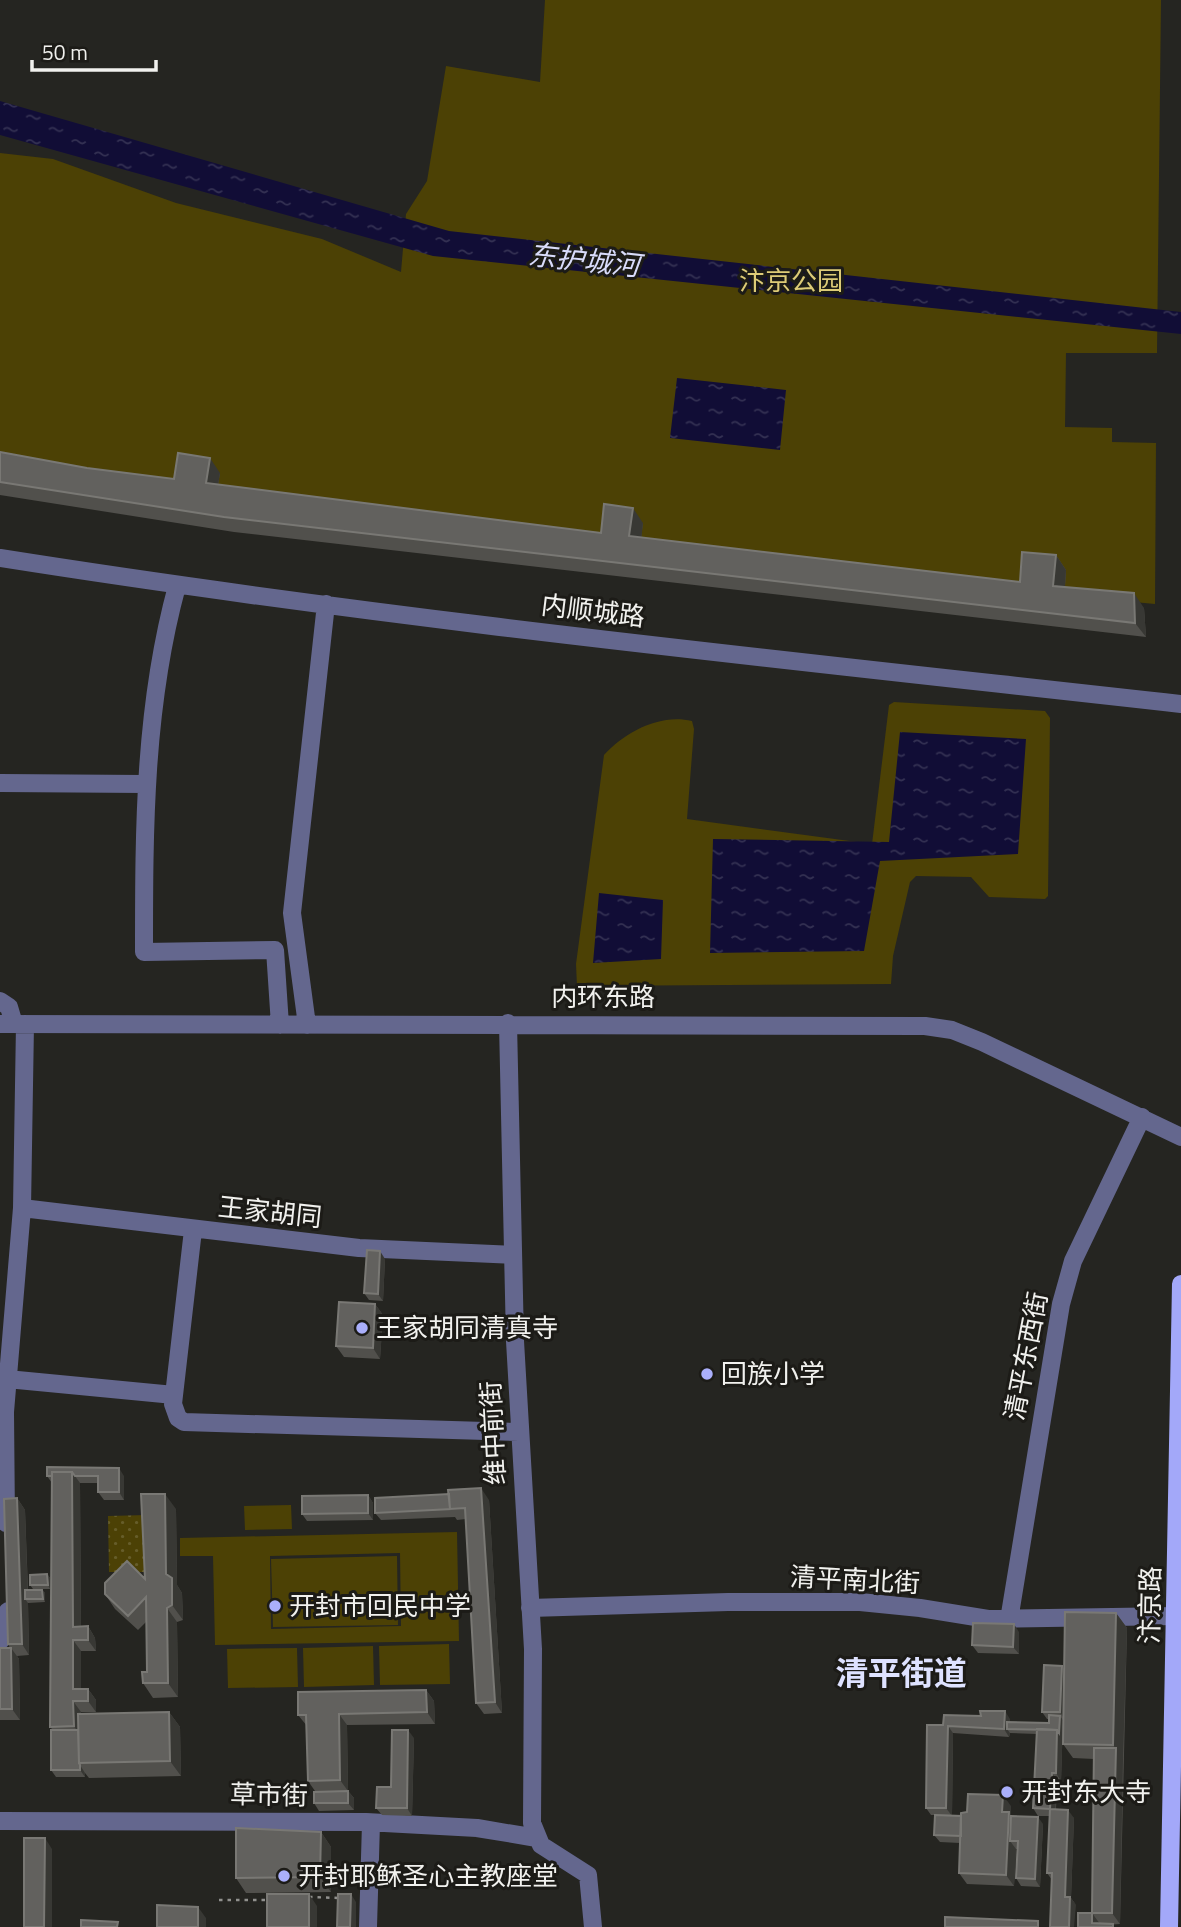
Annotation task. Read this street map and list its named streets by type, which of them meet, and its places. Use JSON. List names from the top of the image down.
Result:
{
  "streets": {
    "main road": ["汴京路"],
    "street": [
      "内顺城路",
      "内环东路",
      "王家胡同",
      "清平东西街",
      "维中前街",
      "清平南北街",
      "草市街"
    ]
  },
  "crossings": [
    ["内环东路", "清平东西街"],
    ["内环东路", "维中前街"],
    ["王家胡同", "维中前街"],
    ["清平东西街", "清平南北街"],
    ["维中前街", "清平南北街"],
    ["维中前街", "草市街"],
    ["清平南北街", "汴京路"]
  ],
  "districts": ["清平街道"],
  "water": ["东护城河"],
  "parks": ["汴京公园"],
  "places": [
    "王家胡同清真寺",
    "回族小学",
    "开封市回民中学",
    "开封东大寺",
    "开封耶稣圣心主教座堂"
  ],
  "scale_bar": "50 m"
}
